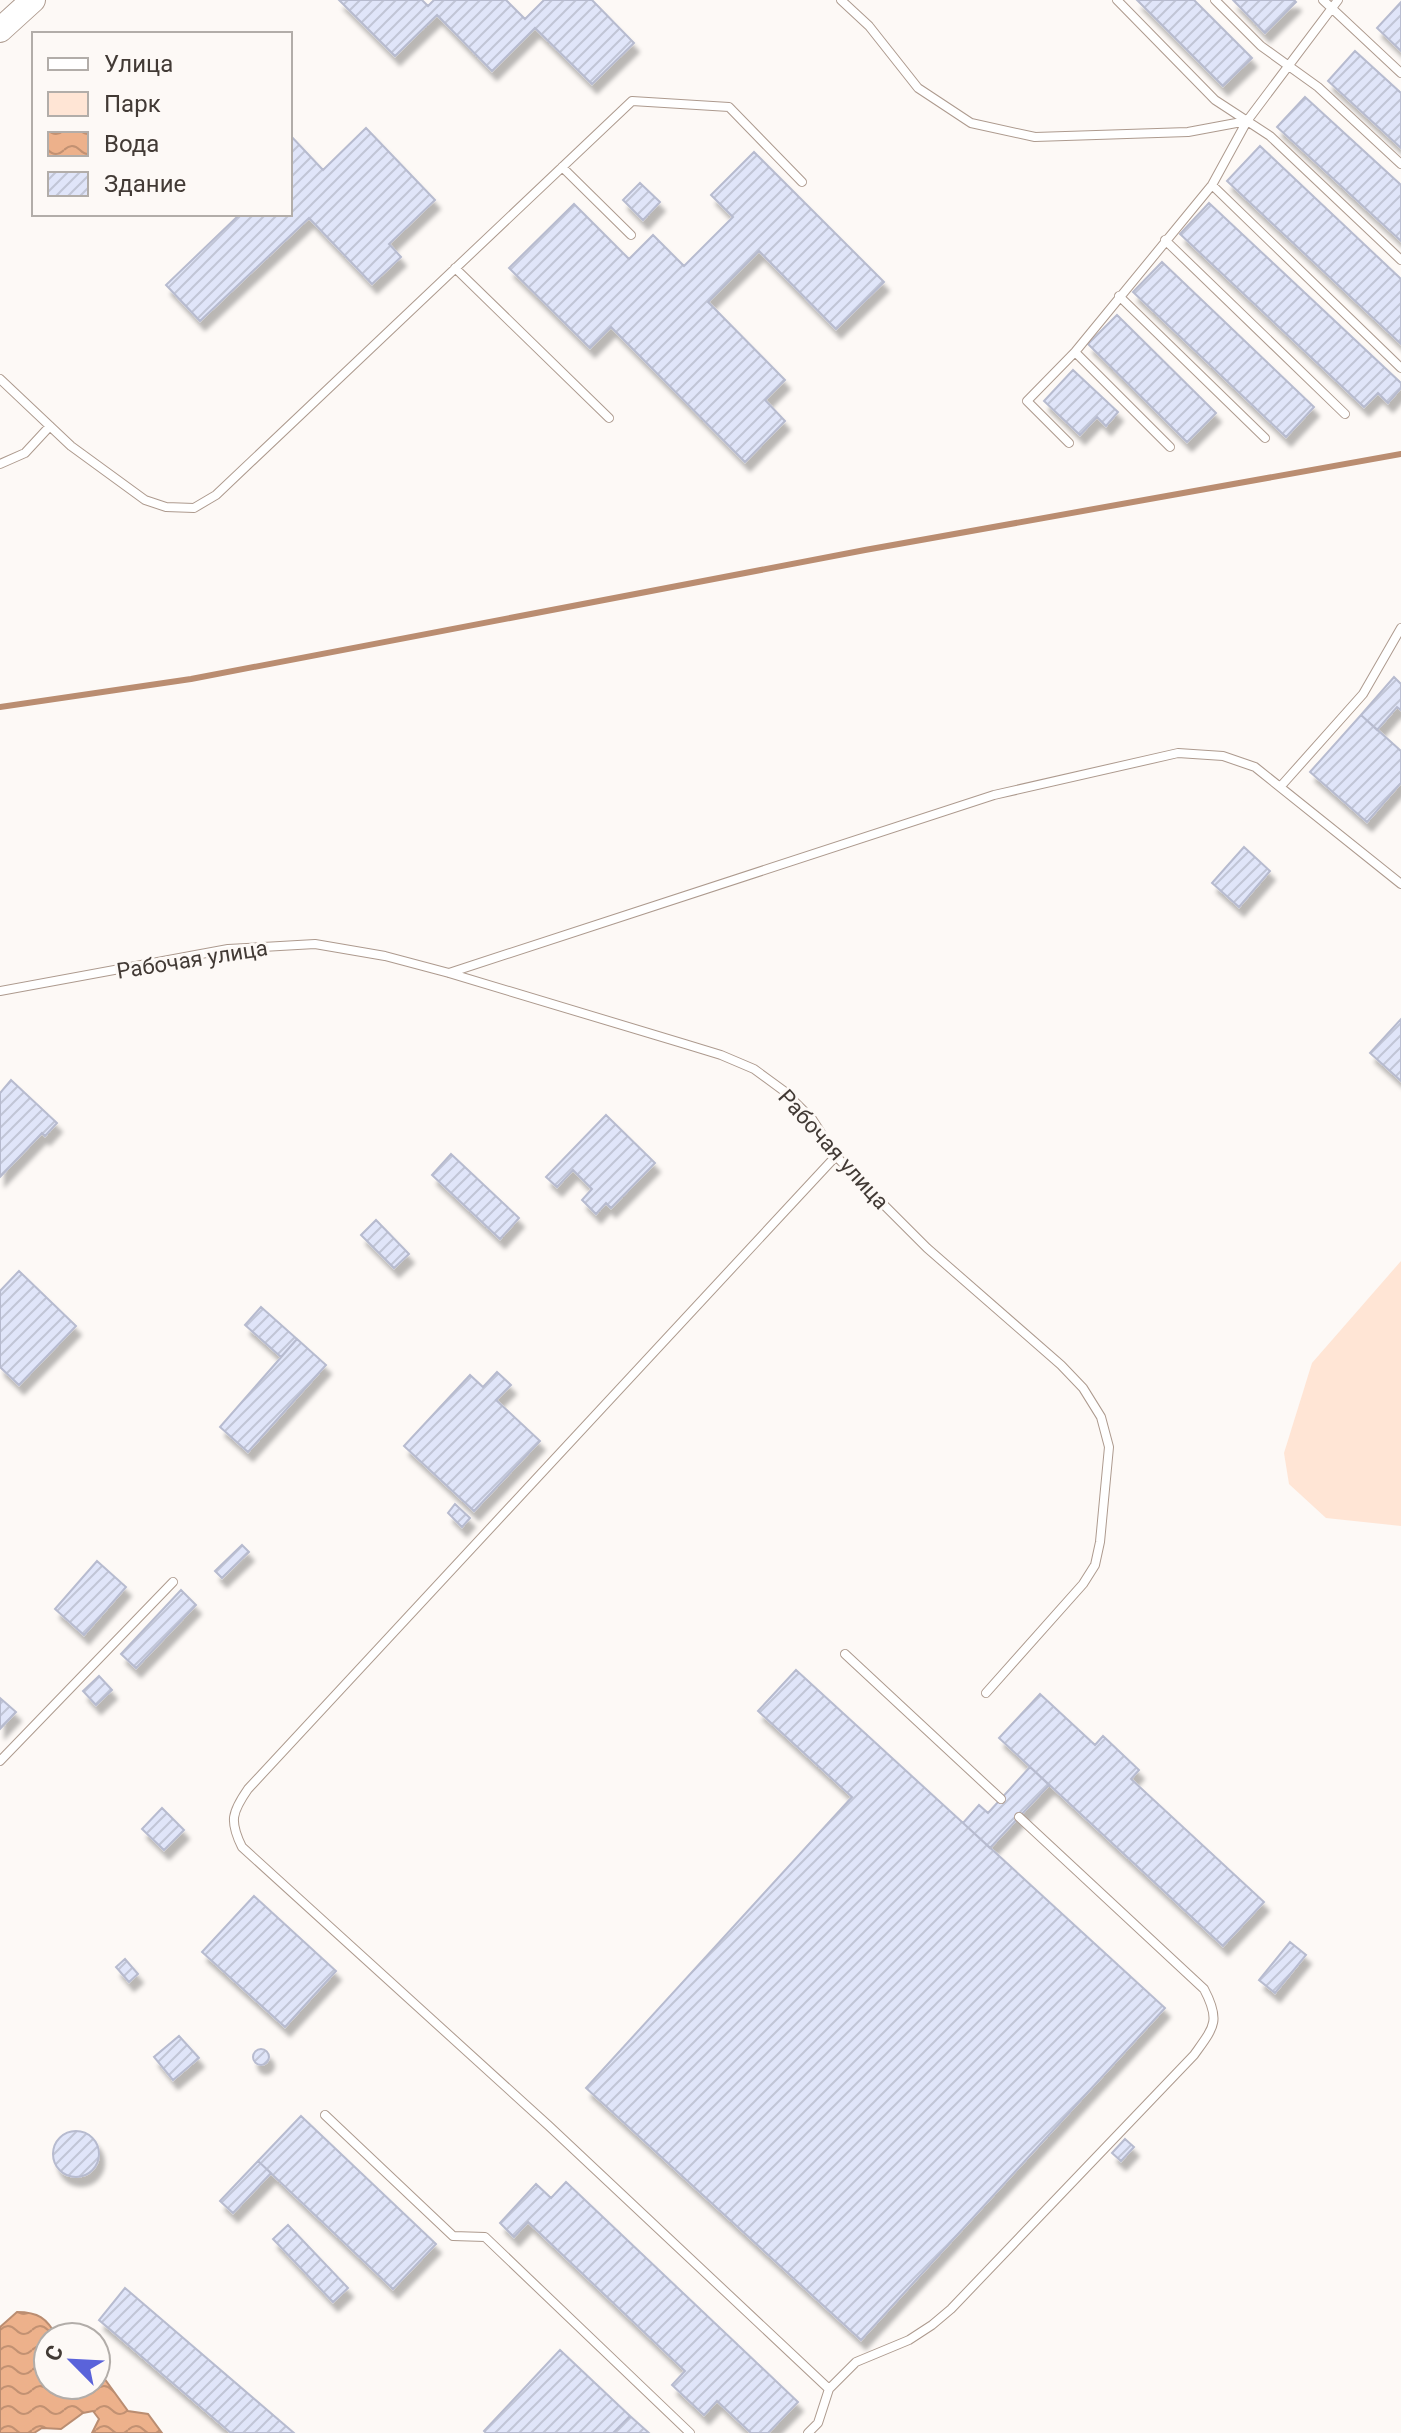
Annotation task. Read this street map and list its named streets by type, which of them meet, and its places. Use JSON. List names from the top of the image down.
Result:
{
  "streets": {
    "lane": ["Рабочая улица"]
  },
  "legend": [
    "Улица",
    "Парк",
    "Вода",
    "Здание"
  ],
  "north": "top left"
}
